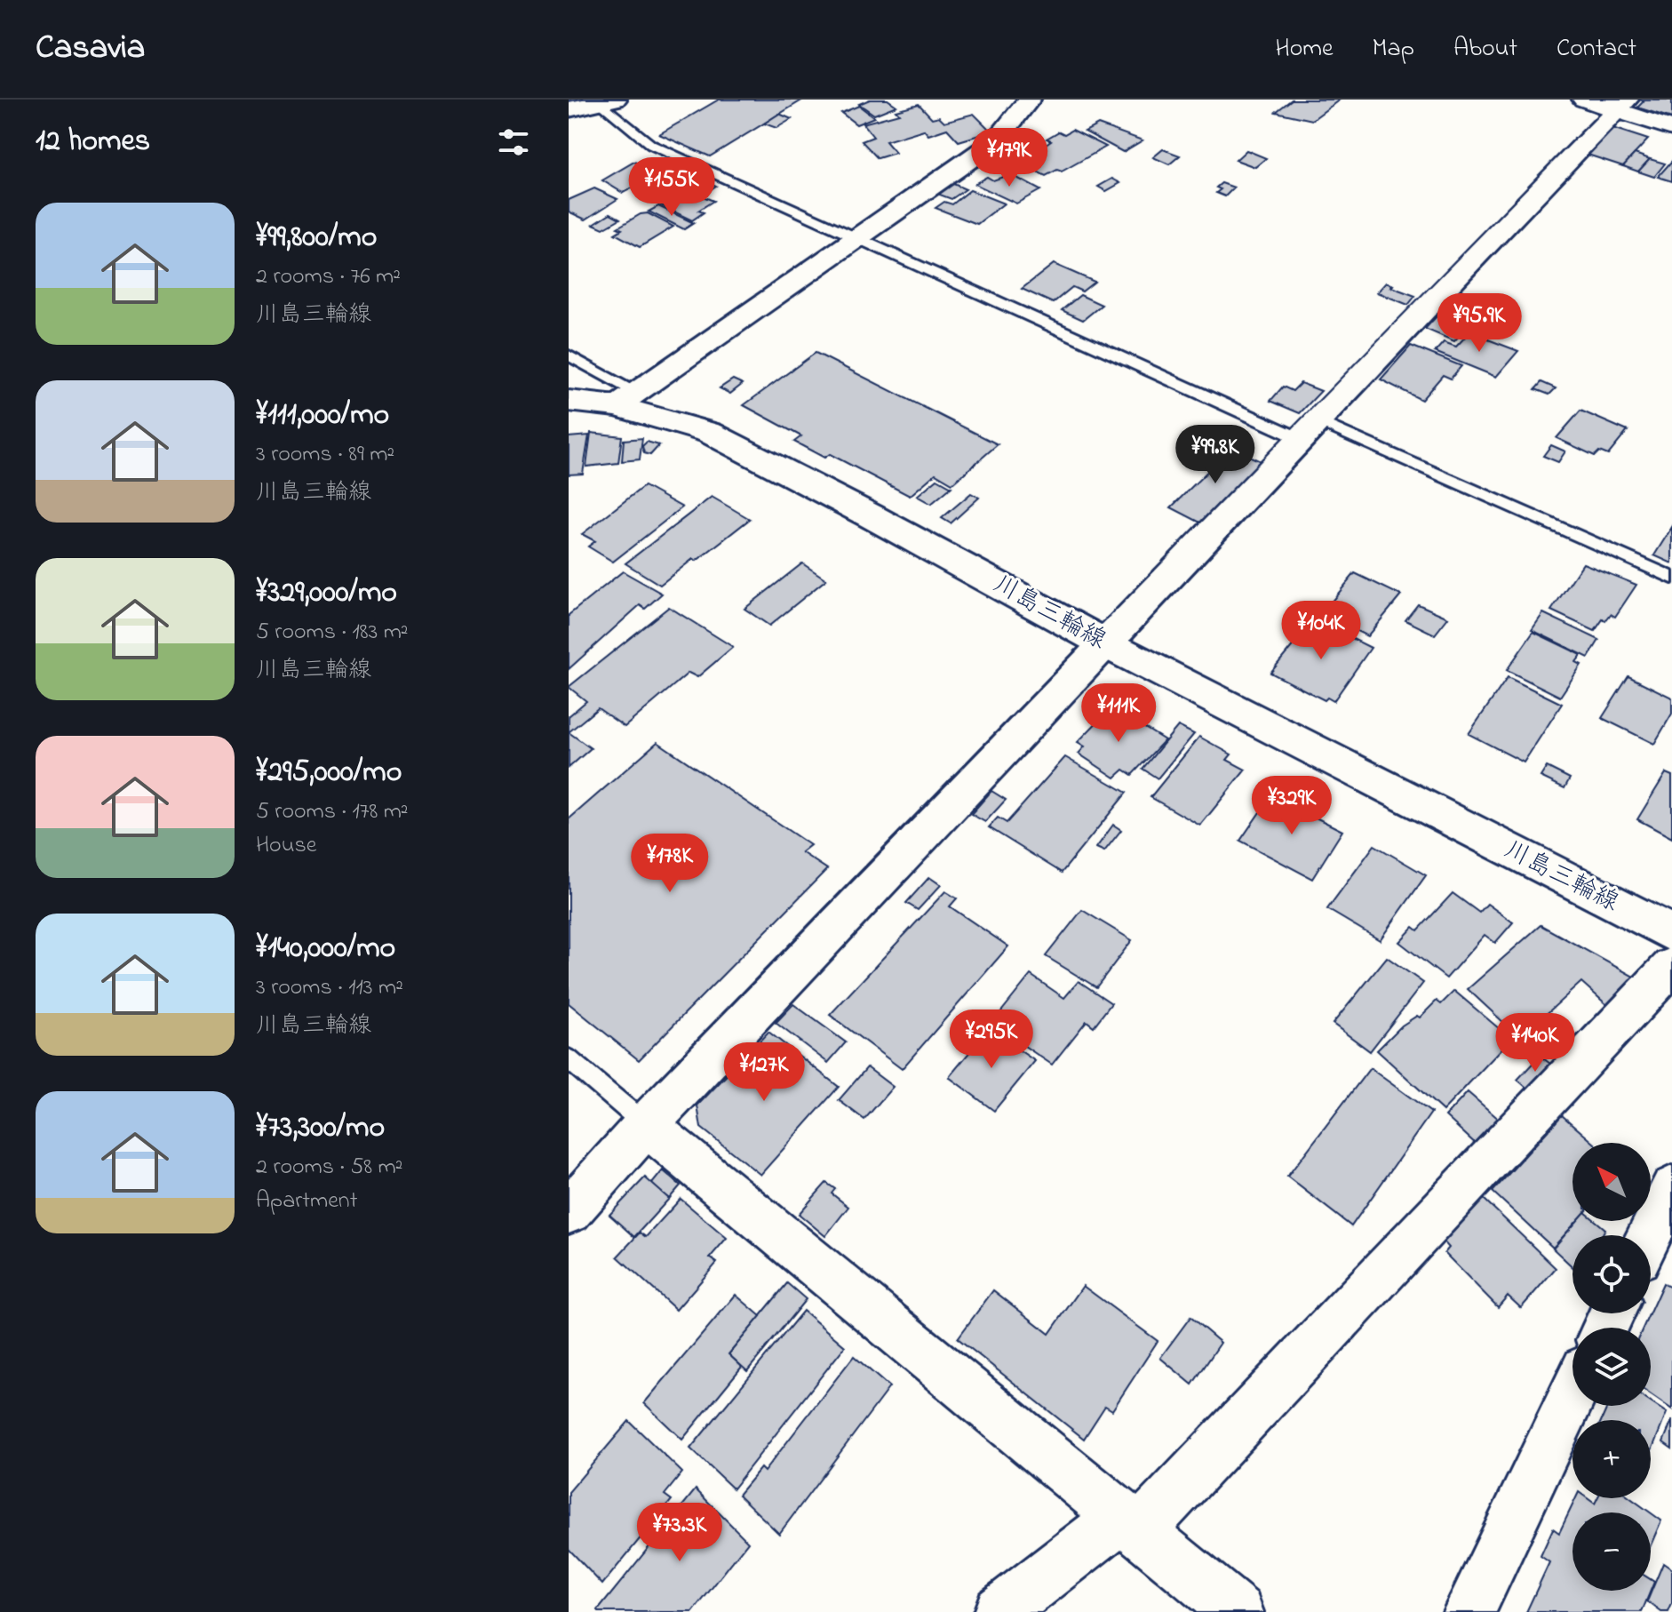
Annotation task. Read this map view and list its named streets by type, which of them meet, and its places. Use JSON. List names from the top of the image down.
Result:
{
  "streets": {
    "main road": ["川島三輪線"]
  },
  "north": "top left",
  "page": {
    "header": "Casavia",
    "nav": [
      "Home",
      "Map",
      "About",
      "Contact"
    ],
    "heading": "12 homes",
    "price": [
      "¥179K",
      "¥155K",
      "¥95.9K",
      "¥99.8K",
      "¥104K",
      "¥111K",
      "¥329K",
      "¥178K",
      "¥295K",
      "¥140K",
      "¥127K",
      "¥73.3K"
    ],
    "list": [
      {
        "name": "¥99,800/mo",
        "note": "2 rooms · 76 m² · 川島三輪線"
      },
      {
        "name": "¥111,000/mo",
        "note": "3 rooms · 89 m² · 川島三輪線"
      },
      {
        "name": "¥329,000/mo",
        "note": "5 rooms · 183 m² · 川島三輪線"
      },
      {
        "name": "¥295,000/mo",
        "note": "5 rooms · 178 m² · House"
      },
      {
        "name": "¥140,000/mo",
        "note": "3 rooms · 113 m² · 川島三輪線"
      },
      {
        "name": "¥73,300/mo",
        "note": "2 rooms · 58 m² · Apartment"
      }
    ],
    "map_buttons": ["+", "−"]
  }
}
